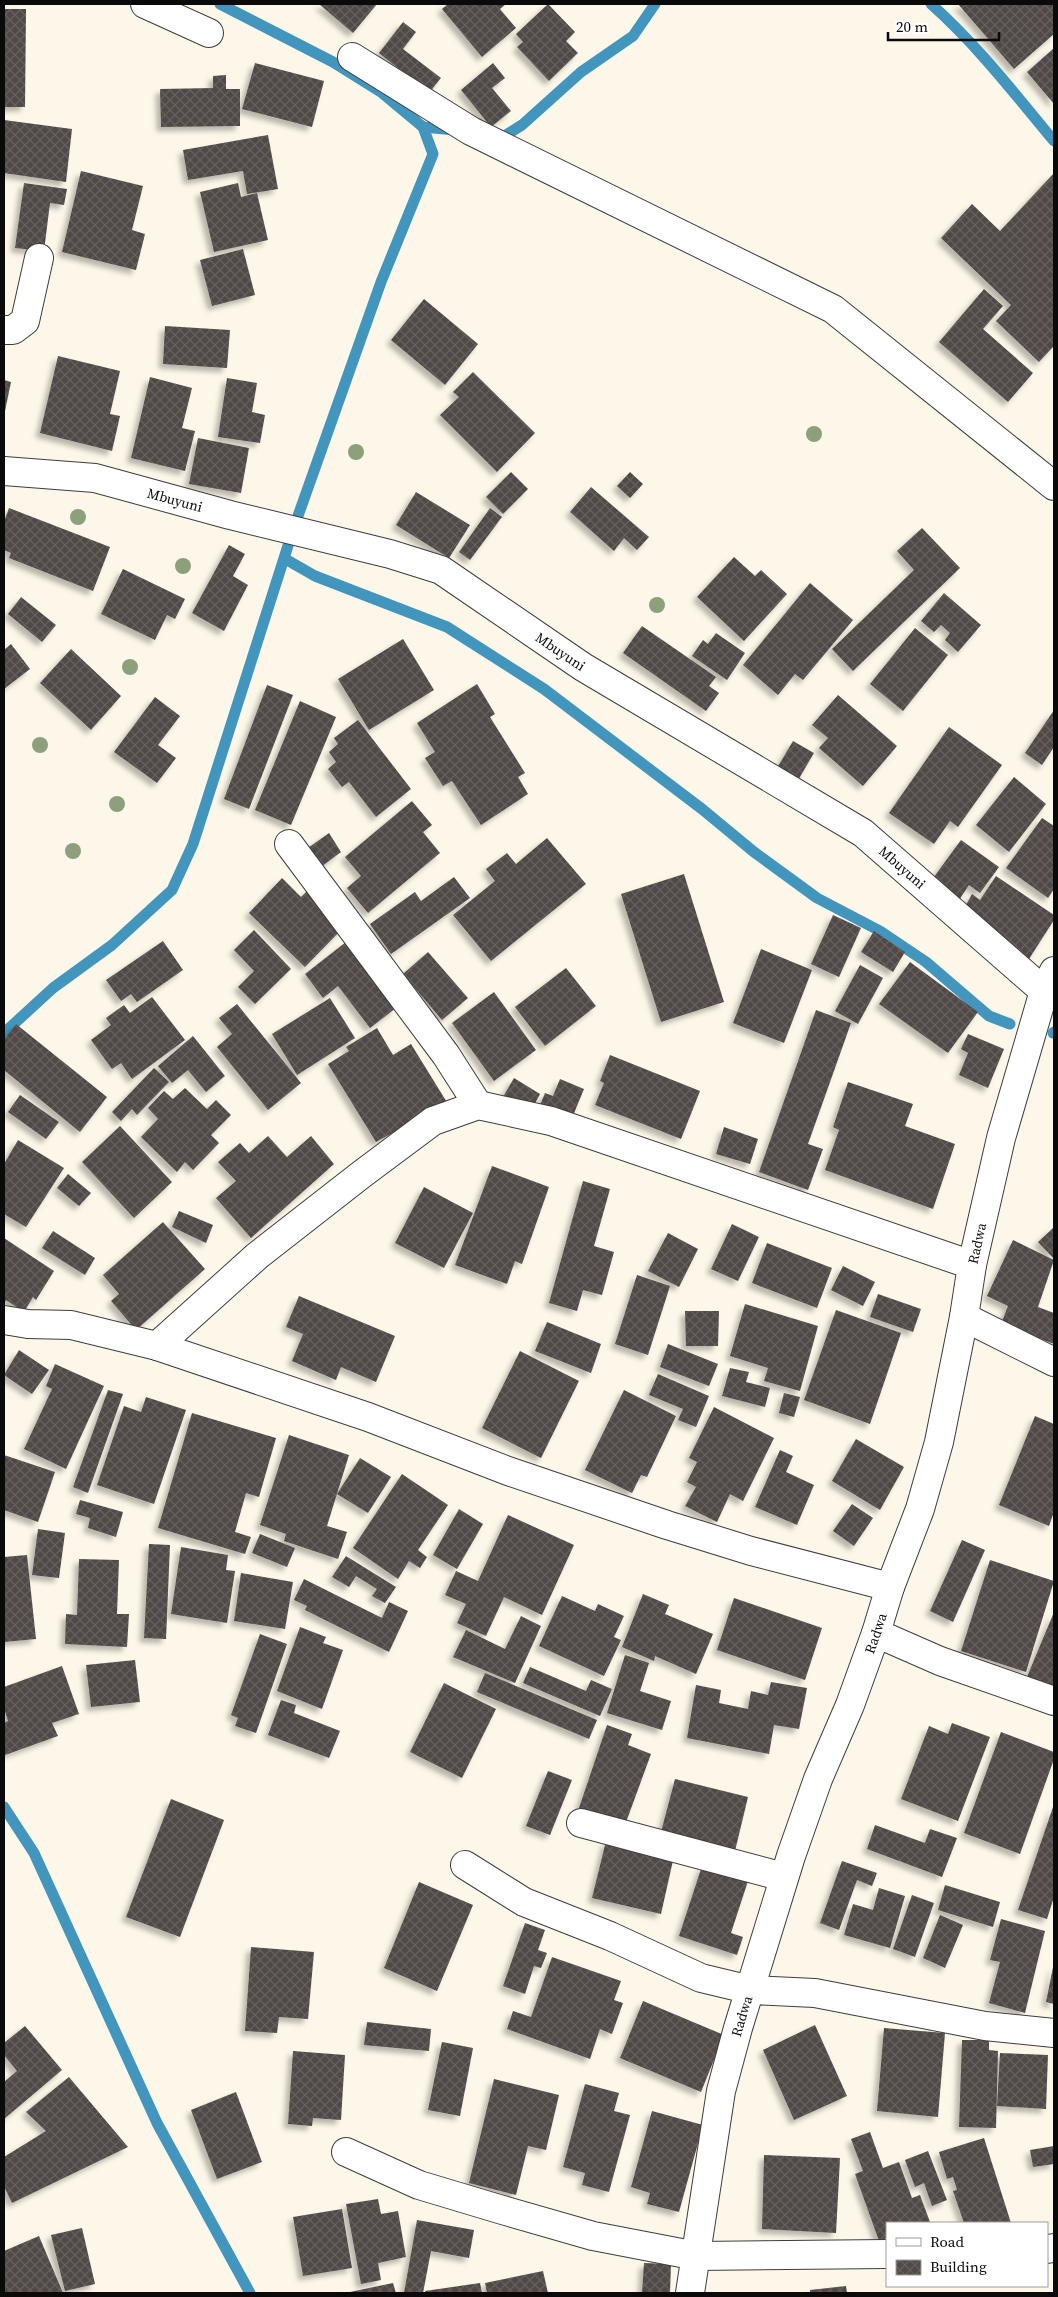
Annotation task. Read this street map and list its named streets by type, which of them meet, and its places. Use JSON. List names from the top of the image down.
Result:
{
  "streets": {
    "street": ["Mbuyuni", "Radwa"]
  },
  "crossings": [
    ["Mbuyuni", "Radwa"]
  ],
  "legend": ["Road", "Building"],
  "scale_bar": "20 m"
}
